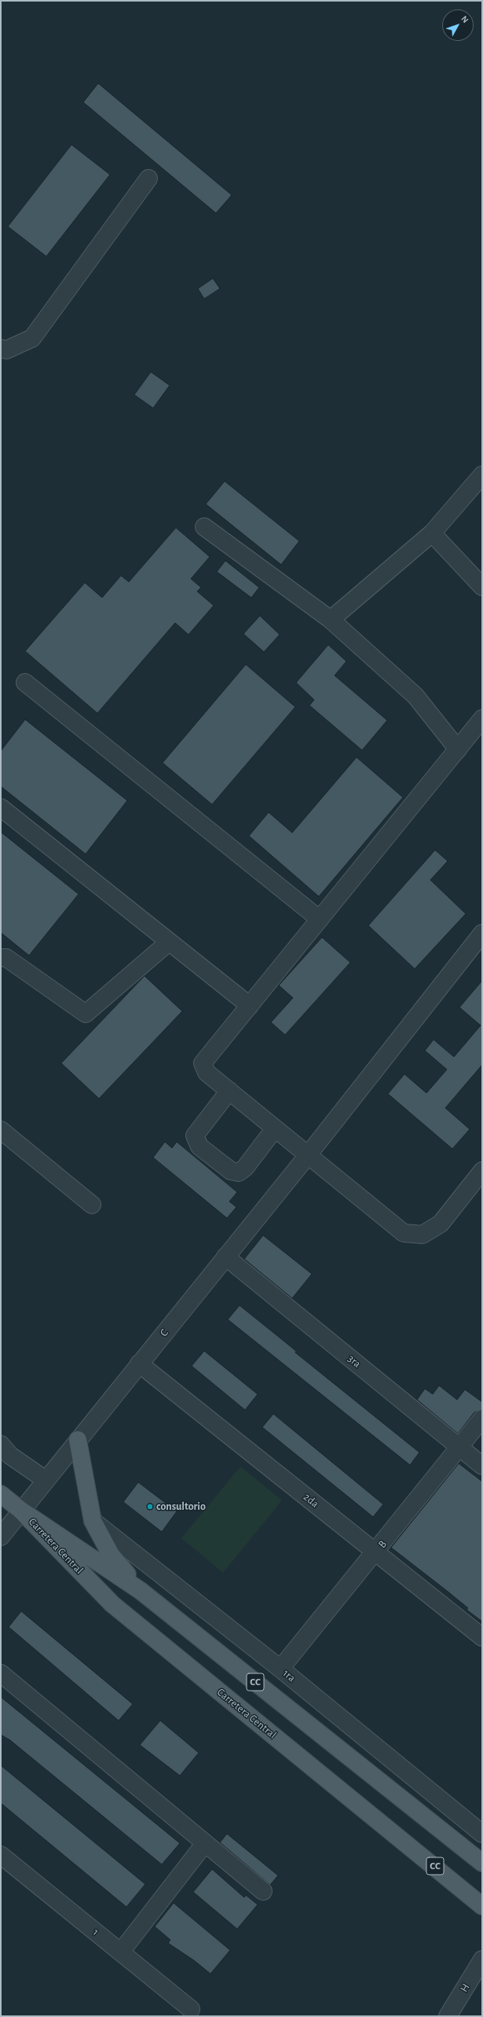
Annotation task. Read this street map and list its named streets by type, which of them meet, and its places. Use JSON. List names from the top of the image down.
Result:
{
  "streets": {
    "main road": ["Carretera Central", "CC"],
    "street": [
      "C",
      "3ra",
      "2da",
      "B",
      "1ra",
      "1",
      "H"
    ]
  },
  "crossings": [
    ["C", "3ra"],
    ["C", "2da"],
    ["C", "Carretera Central"],
    ["3ra", "B"],
    ["2da", "B"],
    ["B", "1ra"]
  ],
  "places": ["consultorio"],
  "north": "top right"
}
